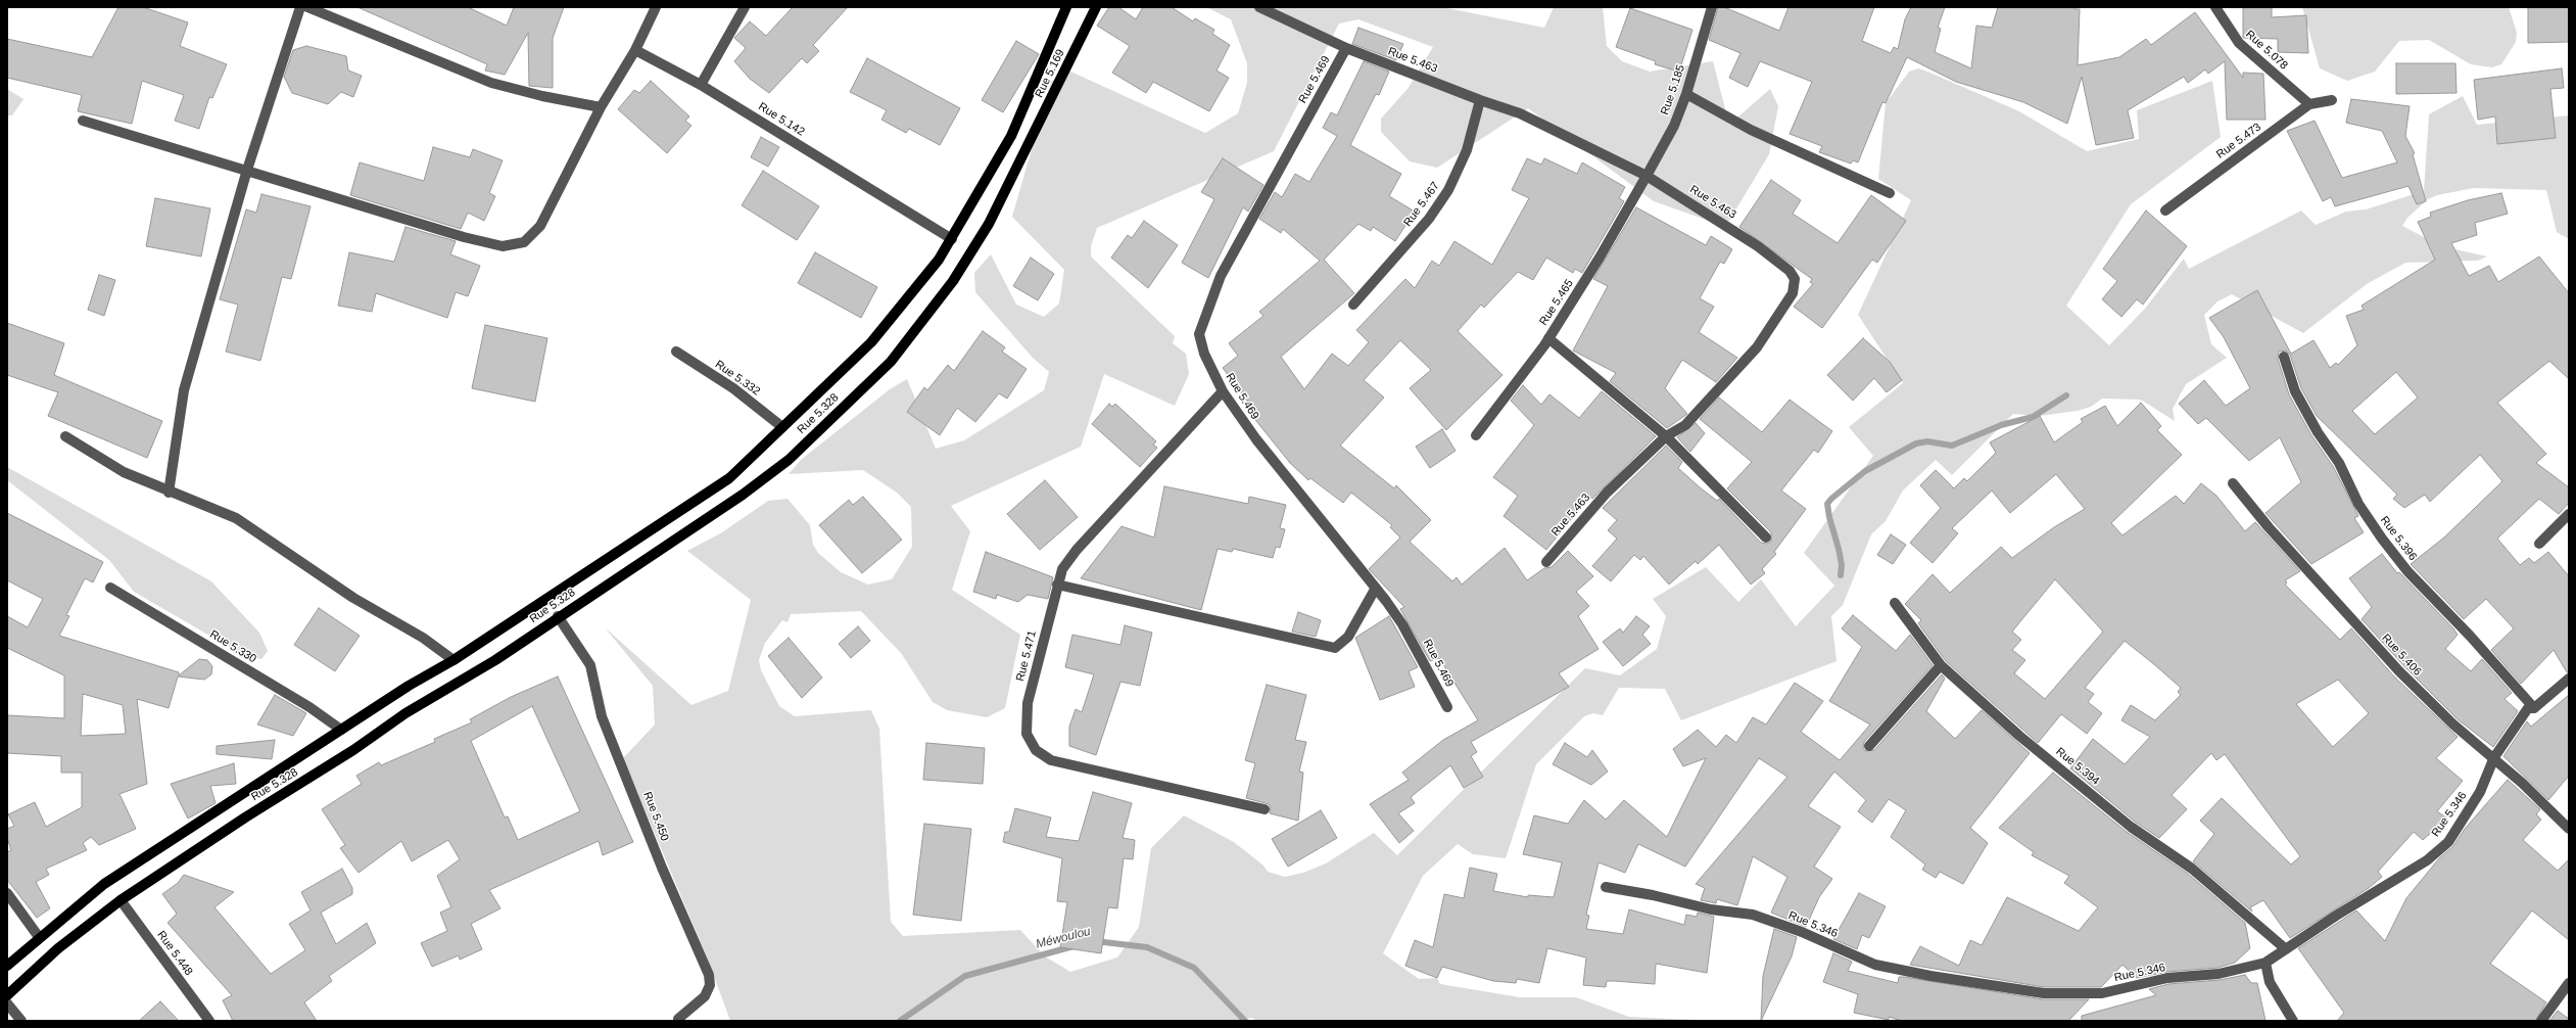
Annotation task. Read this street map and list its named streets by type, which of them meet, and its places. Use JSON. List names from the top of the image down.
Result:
{
  "streets": {
    "main road": ["Rue 5.169", "Rue 5.328"],
    "street": [
      "Rue 5.078",
      "Rue 5.463",
      "Rue 5.469",
      "Rue 5.185",
      "Rue 5.142",
      "Rue 5.473",
      "Rue 5.467",
      "Rue 5.465",
      "Rue 5.332",
      "Rue 5.396",
      "Rue 5.330",
      "Rue 5.406",
      "Rue 5.471",
      "Rue 5.394",
      "Rue 5.346",
      "Rue 5.450",
      "Rue 5.448"
    ]
  },
  "crossings": [
    ["Rue 5.078", "Rue 5.473"],
    ["Rue 5.463", "Rue 5.469"],
    ["Rue 5.463", "Rue 5.185"],
    ["Rue 5.463", "Rue 5.467"],
    ["Rue 5.463", "Rue 5.465"],
    ["Rue 5.169", "Rue 5.328"],
    ["Rue 5.469", "Rue 5.471"],
    ["Rue 5.185", "Rue 5.465"],
    ["Rue 5.142", "Rue 5.328"],
    ["Rue 5.332", "Rue 5.328"],
    ["Rue 5.328", "Rue 5.330"],
    ["Rue 5.328", "Rue 5.450"],
    ["Rue 5.328", "Rue 5.448"],
    ["Rue 5.396", "Rue 5.346"],
    ["Rue 5.406", "Rue 5.346"],
    ["Rue 5.394", "Rue 5.346"]
  ],
  "water": ["Méwoulou"]
}
